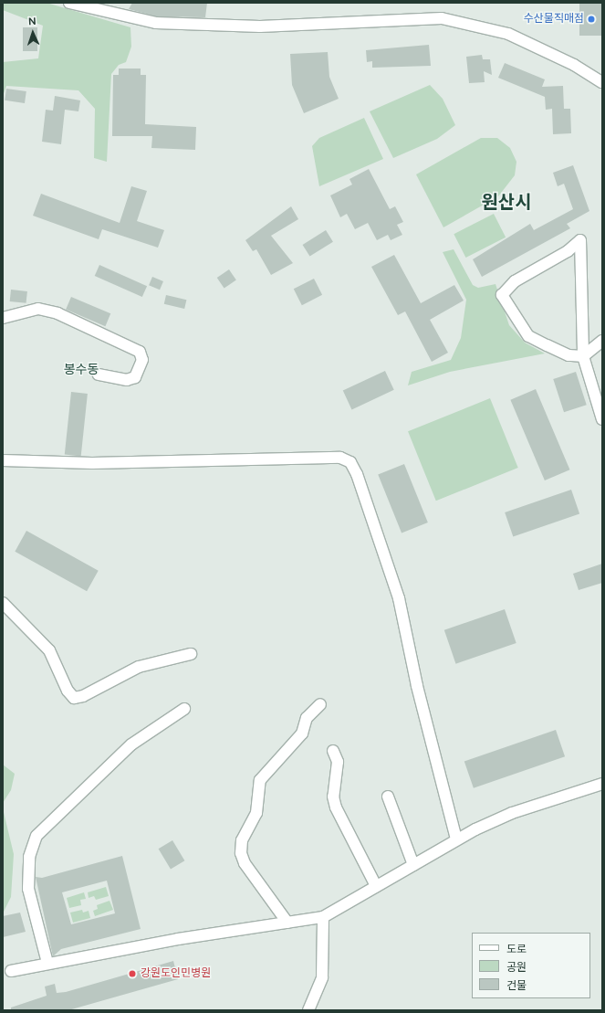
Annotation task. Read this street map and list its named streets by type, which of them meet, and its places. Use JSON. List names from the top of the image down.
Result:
{
  "districts": ["원산시", "봉수동"],
  "places": ["수산물직매점", "강원도인민병원"],
  "legend": ["도로", "공원", "건물"],
  "north": "top"
}
